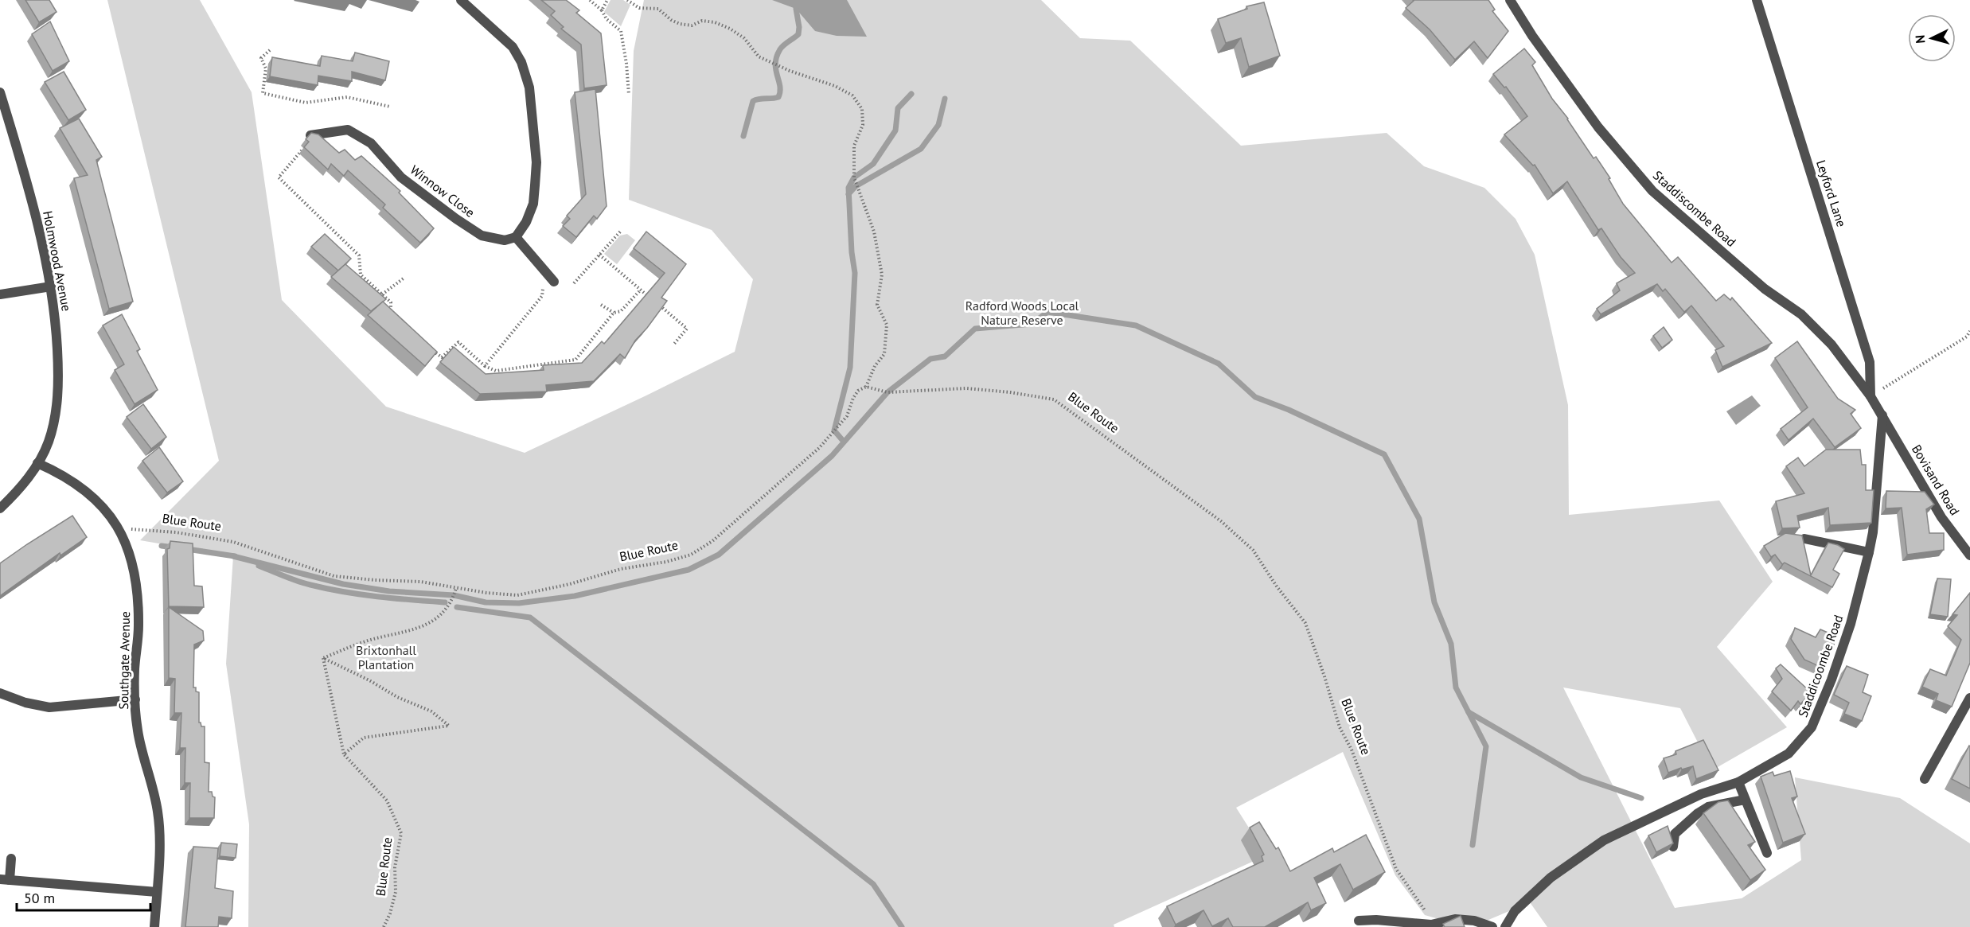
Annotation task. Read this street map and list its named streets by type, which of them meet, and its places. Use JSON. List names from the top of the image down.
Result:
{
  "streets": {
    "street": [
      "Winnow Close",
      "Leyford Lane",
      "Staddiscombe Road",
      "Holmwood Avenue",
      "Bovisand Road",
      "Southgate Avenue",
      "Staddicoombe Road"
    ],
    "path": ["Blue Route"]
  },
  "crossings": [
    ["Leyford Lane", "Staddiscombe Road"],
    ["Staddiscombe Road", "Bovisand Road"],
    ["Staddiscombe Road", "Staddicoombe Road"],
    ["Holmwood Avenue", "Southgate Avenue"],
    ["Blue Route", "Southgate Avenue"],
    ["Bovisand Road", "Staddicoombe Road"]
  ],
  "parks": ["Radford Woods Local Nature Reserve", "Brixtonhall Plantation"],
  "scale_bar": "50 m",
  "north": "left"
}
